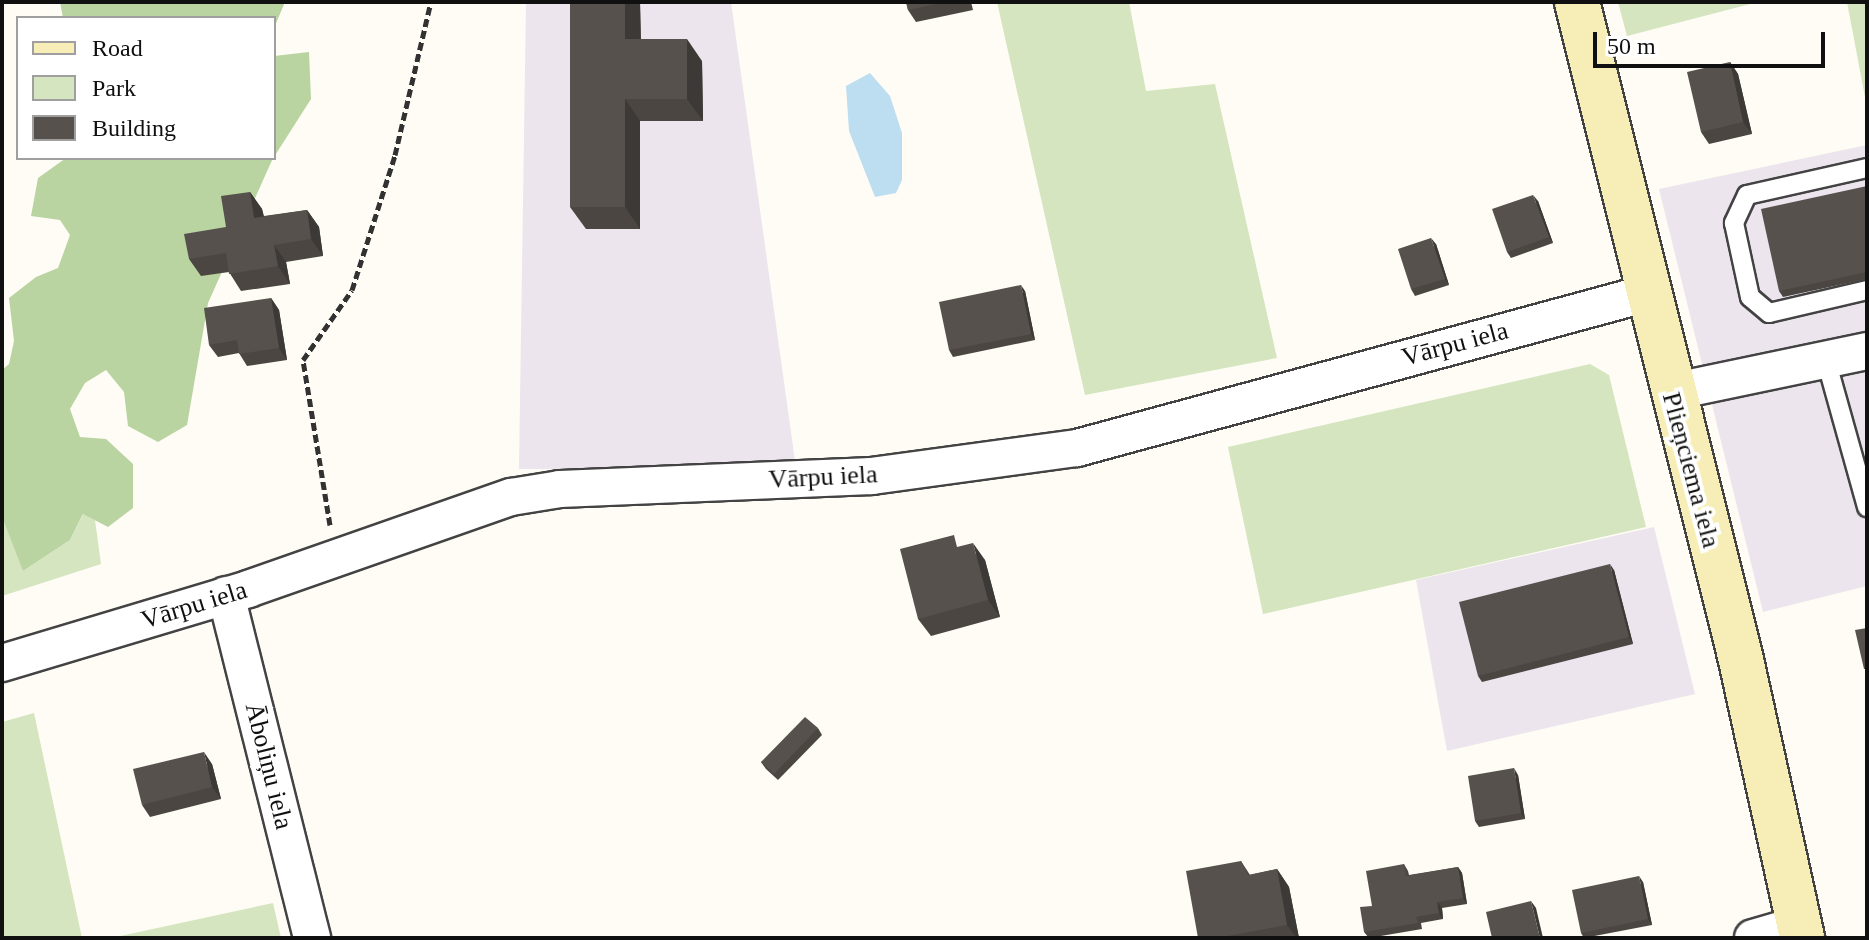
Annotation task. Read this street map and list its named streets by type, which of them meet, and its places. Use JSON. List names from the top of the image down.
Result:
{
  "streets": {
    "main road": ["Plieņciema iela"],
    "street": ["Vārpu iela", "Āboliņu iela"]
  },
  "crossings": [
    ["Vārpu iela", "Plieņciema iela"],
    ["Vārpu iela", "Āboliņu iela"]
  ],
  "legend": ["Road", "Park", "Building"],
  "scale_bar": "50 m"
}
